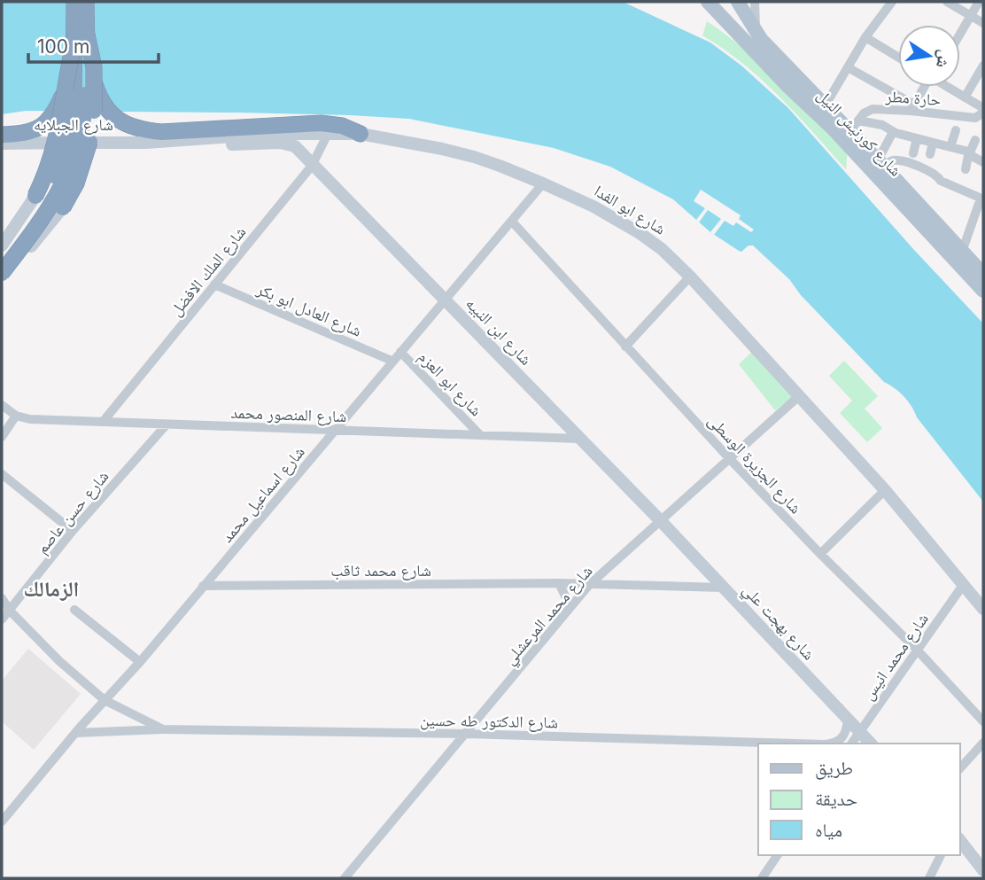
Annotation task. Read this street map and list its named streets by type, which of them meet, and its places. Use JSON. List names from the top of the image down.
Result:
{
  "streets": {
    "main road": ["شارع كورنيش النيل"],
    "street": [
      "حارة مطر",
      "شارع الجبلايه",
      "شارع ابو الفدا",
      "شارع الملك الافضل",
      "شارع العادل ابو بكر",
      "شارع ابن النبيه",
      "شارع ابو العزم",
      "شارع المنصور محمد",
      "شارع الجزيرة الوسطى",
      "شارع اسماعيل محمد",
      "شارع حسن عاصم",
      "شارع محمد ثاقب",
      "شارع محمد المرعشلي",
      "شارع بهجت علي",
      "شارع محمد انيس",
      "شارع الدكتور طه حسين"
    ]
  },
  "crossings": [
    ["حارة مطر", "شارع كورنيش النيل"],
    ["شارع الجبلايه", "شارع ابو الفدا"],
    ["شارع ابو الفدا", "شارع الملك الافضل"],
    ["شارع ابو الفدا", "شارع اسماعيل محمد"],
    ["شارع ابو الفدا", "شارع محمد المرعشلي"],
    ["شارع ابو الفدا", "شارع محمد انيس"],
    ["شارع الملك الافضل", "شارع العادل ابو بكر"],
    ["شارع الملك الافضل", "شارع ابن النبيه"],
    ["شارع الملك الافضل", "شارع المنصور محمد"],
    ["شارع العادل ابو بكر", "شارع اسماعيل محمد"],
    ["شارع ابن النبيه", "شارع المنصور محمد"],
    ["شارع ابن النبيه", "شارع اسماعيل محمد"],
    ["شارع ابن النبيه", "شارع محمد المرعشلي"],
    ["شارع ابن النبيه", "شارع بهجت علي"],
    ["شارع ابو العزم", "شارع المنصور محمد"],
    ["شارع ابو العزم", "شارع اسماعيل محمد"],
    ["شارع المنصور محمد", "شارع اسماعيل محمد"],
    ["شارع المنصور محمد", "شارع حسن عاصم"],
    ["شارع الجزيرة الوسطى", "شارع اسماعيل محمد"],
    ["شارع الجزيرة الوسطى", "شارع محمد المرعشلي"],
    ["شارع الجزيرة الوسطى", "شارع محمد انيس"],
    ["شارع اسماعيل محمد", "شارع محمد ثاقب"],
    ["شارع اسماعيل محمد", "شارع الدكتور طه حسين"],
    ["شارع حسن عاصم", "شارع الدكتور طه حسين"],
    ["شارع محمد ثاقب", "شارع محمد المرعشلي"],
    ["شارع محمد ثاقب", "شارع بهجت علي"],
    ["شارع محمد المرعشلي", "شارع بهجت علي"],
    ["شارع محمد المرعشلي", "شارع الدكتور طه حسين"],
    ["شارع بهجت علي", "شارع محمد انيس"],
    ["شارع بهجت علي", "شارع الدكتور طه حسين"]
  ],
  "districts": ["الزمالك"],
  "legend": ["طريق", "حديقة", "مياه"],
  "scale_bar": "100 m",
  "north": "right"
}
